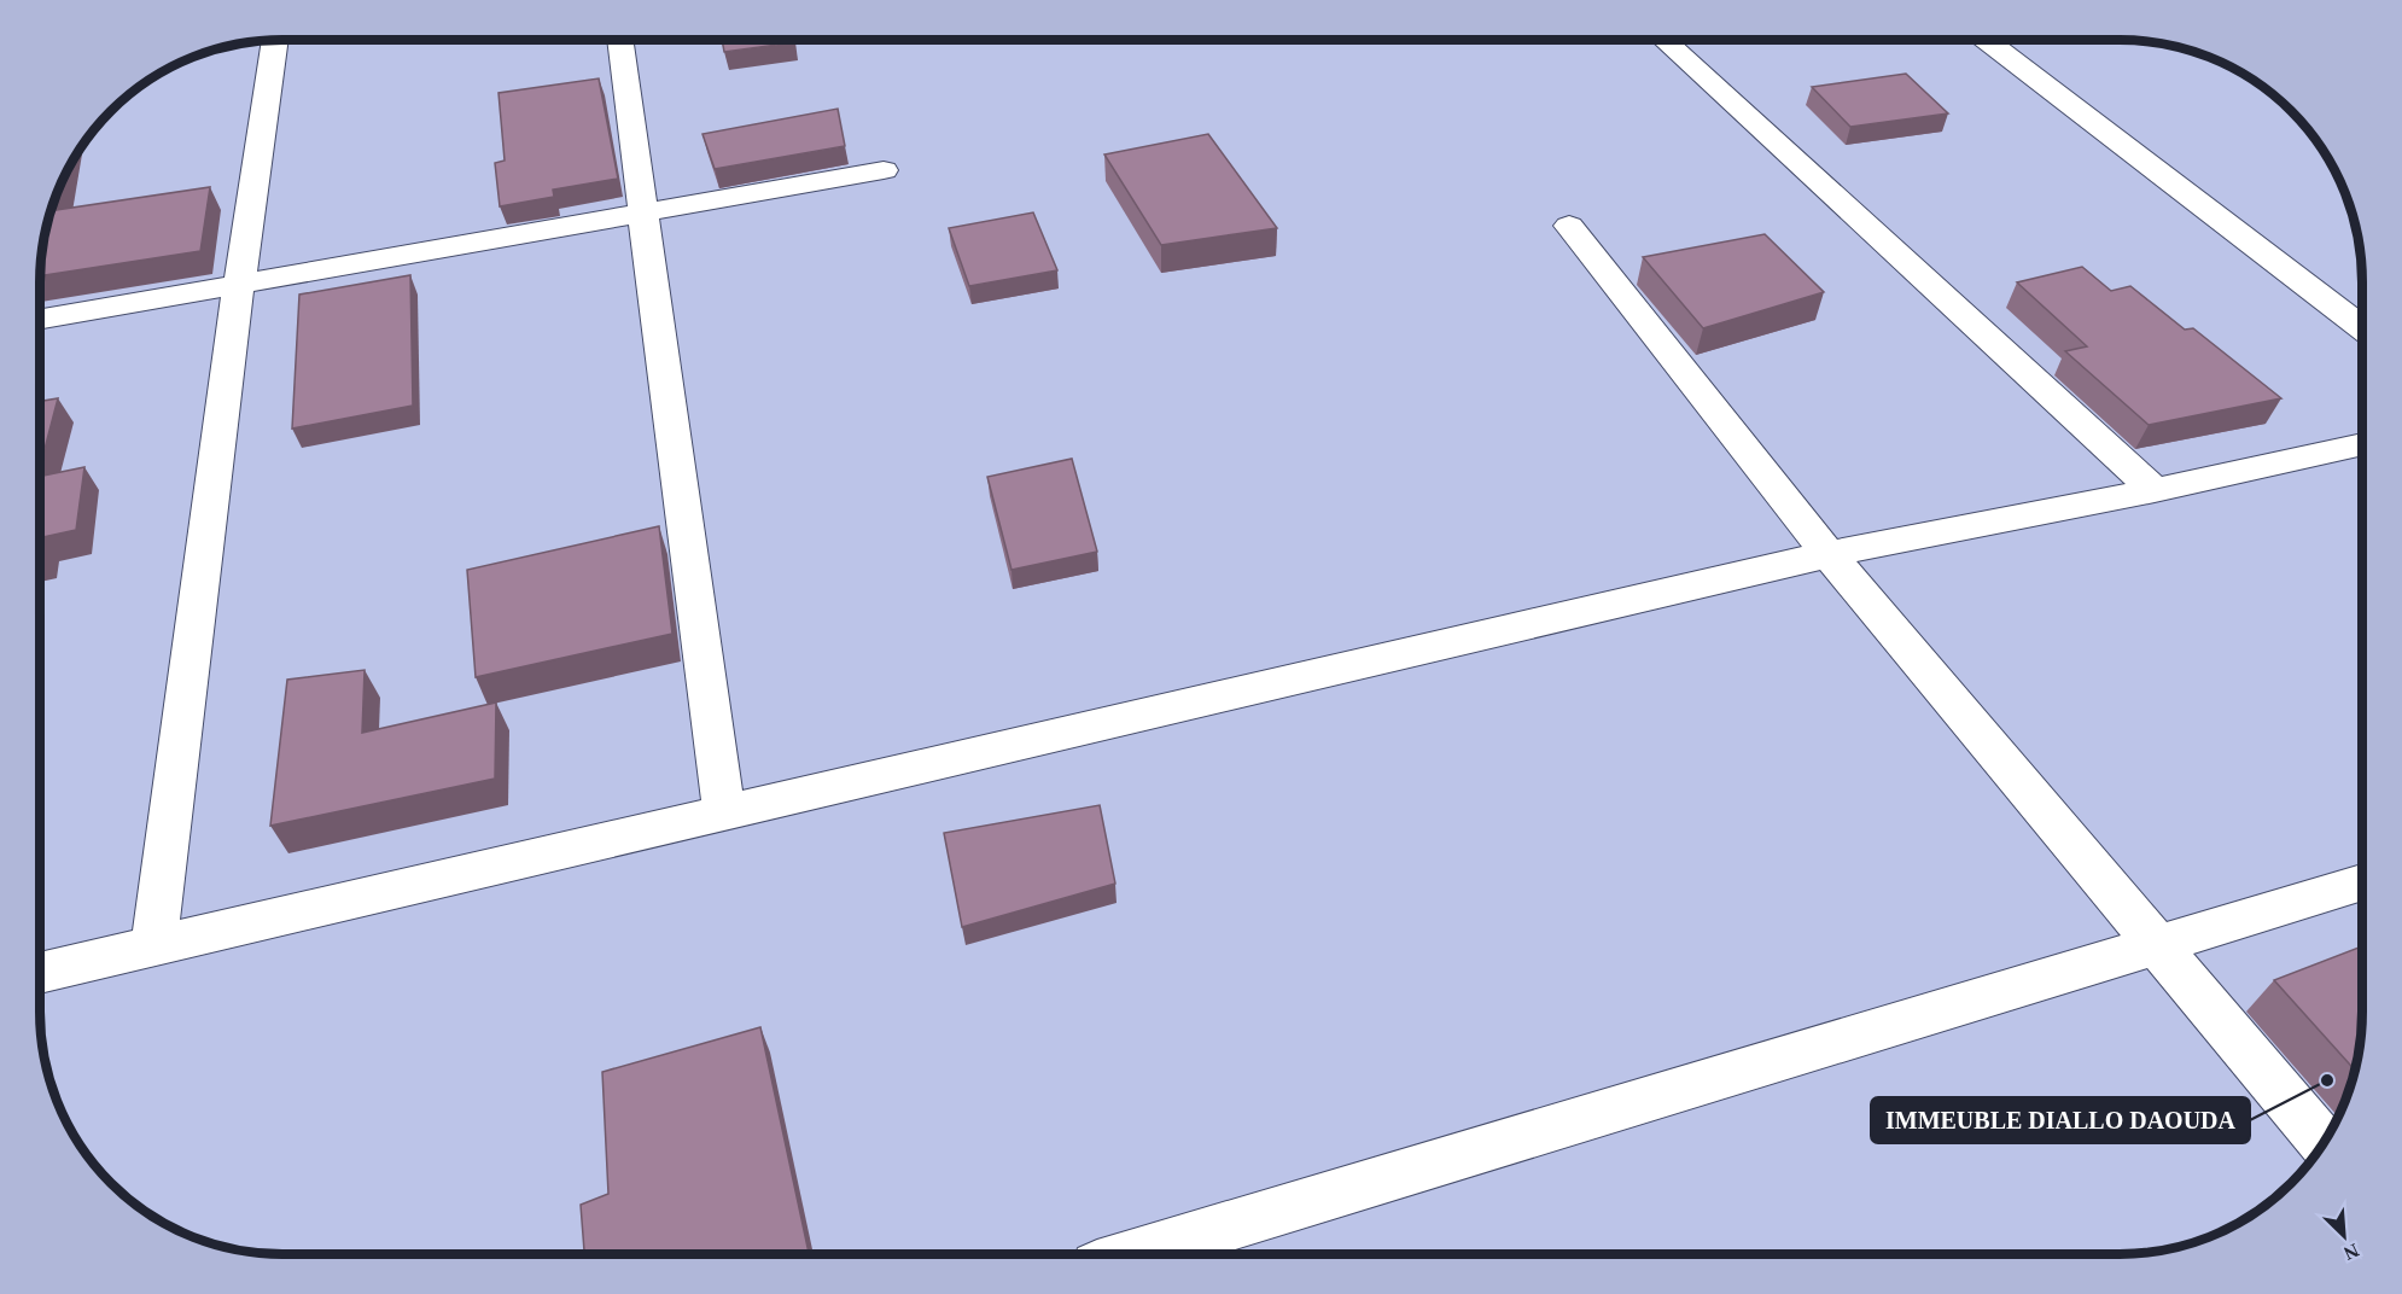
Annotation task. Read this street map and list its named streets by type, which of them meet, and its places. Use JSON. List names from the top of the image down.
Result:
{
  "places": ["IMMEUBLE DIALLO DAOUDA"],
  "north": "bottom right"
}
